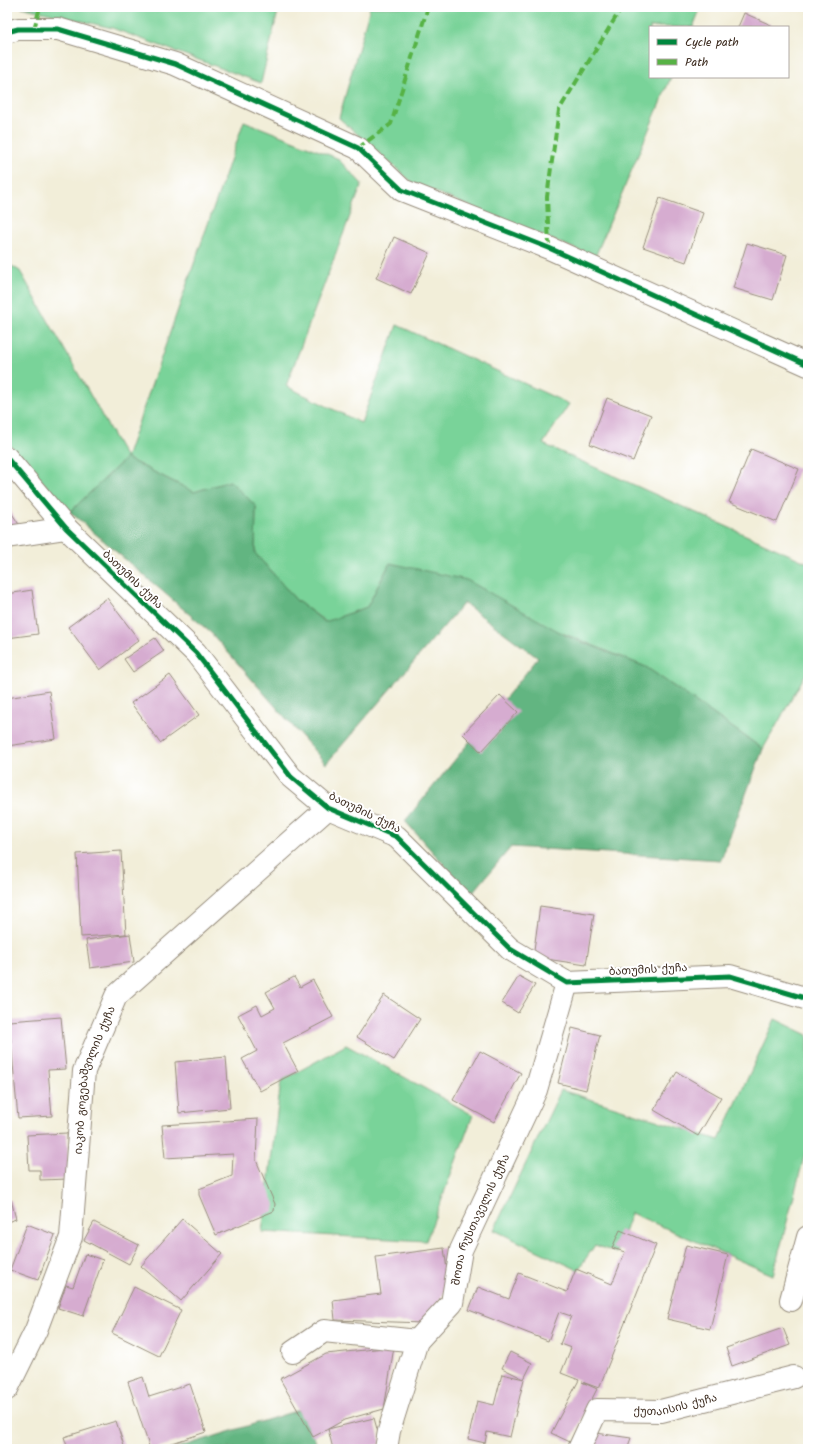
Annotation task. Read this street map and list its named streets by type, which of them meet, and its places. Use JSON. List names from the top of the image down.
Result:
{
  "streets": {
    "street": [
      "ბათუმის ქუჩა",
      "იაკობ გოგებაშვილის ქუჩა",
      "შოთა რუსთაველის ქუჩა",
      "ქუთაისის ქუჩა"
    ]
  },
  "crossings": [
    ["ბათუმის ქუჩა", "იაკობ გოგებაშვილის ქუჩა"],
    ["ბათუმის ქუჩა", "შოთა რუსთაველის ქუჩა"]
  ],
  "legend": ["Cycle path", "Path"]
}
